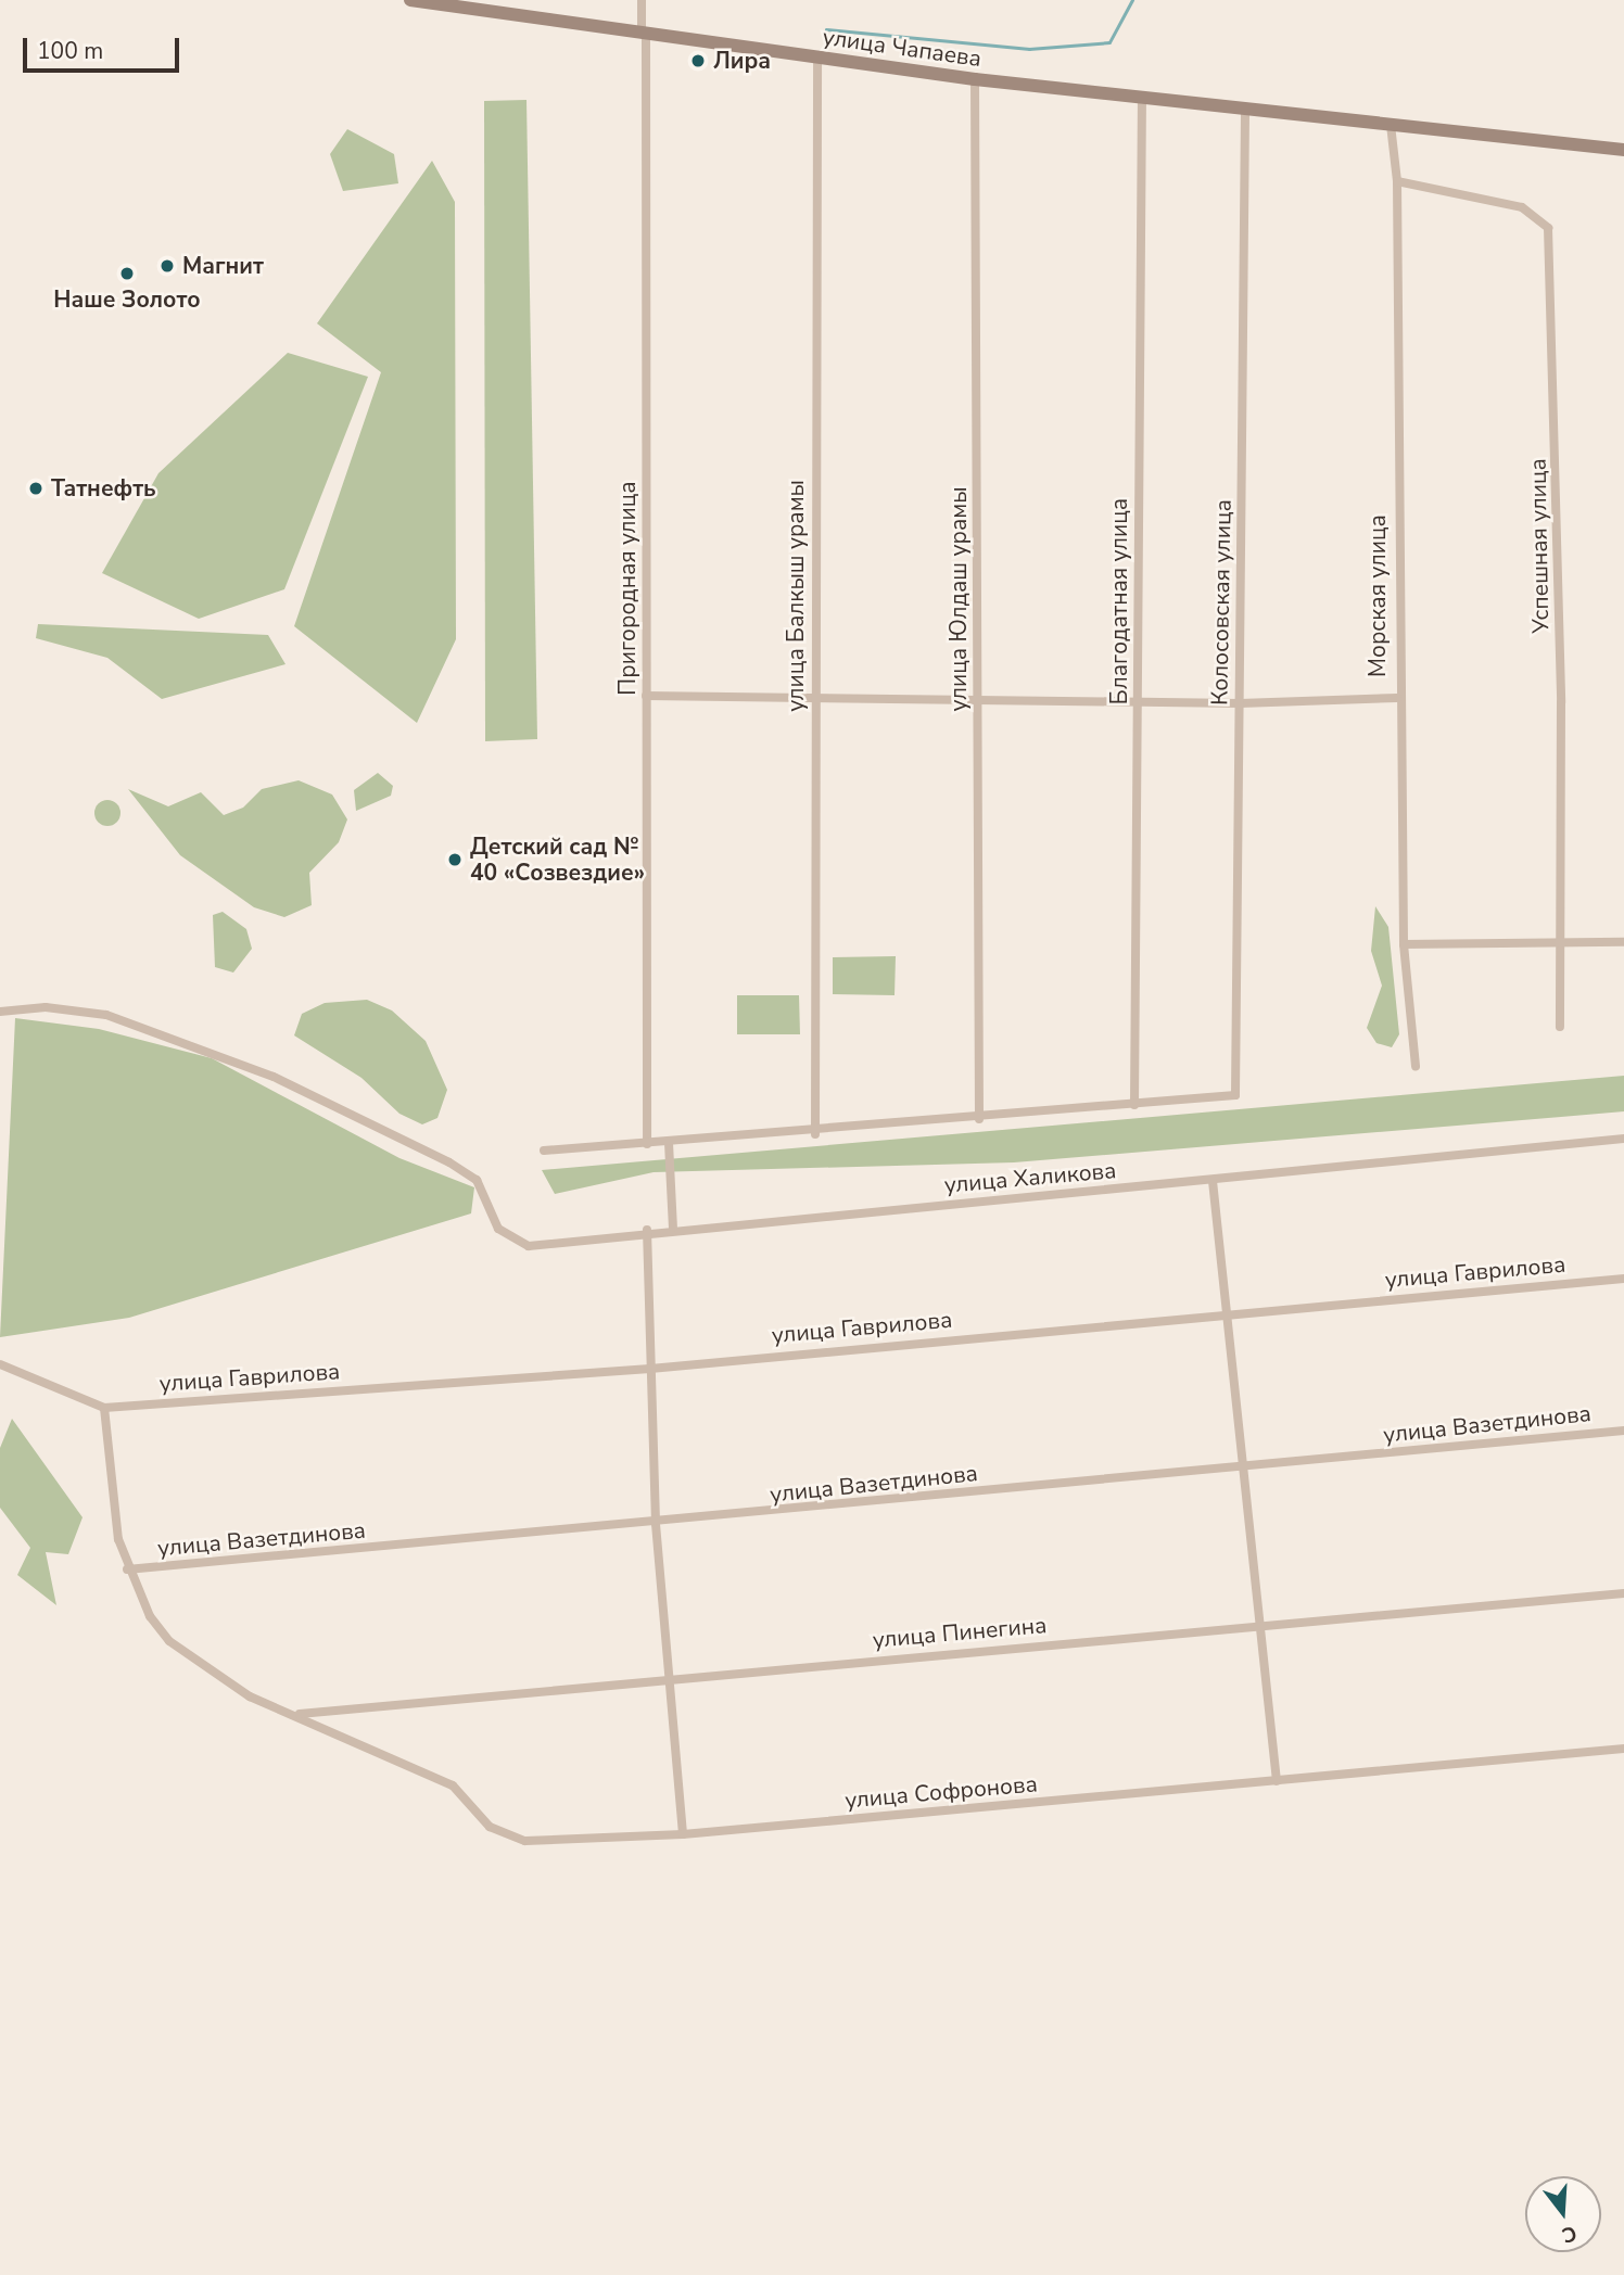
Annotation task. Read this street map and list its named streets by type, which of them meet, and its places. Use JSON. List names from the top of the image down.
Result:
{
  "streets": {
    "street": [
      "улица Чапаева",
      "Успешная улица",
      "Пригородная улица",
      "улица Балкыш урамы",
      "Морская улица",
      "улица Юлдаш урамы",
      "Благодатная улица",
      "Колосовская улица",
      "улица Халикова",
      "улица Гаврилова",
      "улица Вазетдинова",
      "улица Пинегина",
      "улица Софронова"
    ]
  },
  "crossings": [
    ["улица Чапаева", "Пригородная улица"],
    ["улица Чапаева", "улица Балкыш урамы"],
    ["улица Чапаева", "Морская улица"],
    ["улица Чапаева", "улица Юлдаш урамы"],
    ["улица Чапаева", "Благодатная улица"],
    ["улица Чапаева", "Колосовская улица"],
    ["Успешная улица", "Морская улица"],
    ["Благодатная улица", "Колосовская улица"],
    ["улица Вазетдинова", "улица Софронова"],
    ["улица Пинегина", "улица Софронова"]
  ],
  "places": [
    "Лира",
    "Магнит",
    "Наше Золото",
    "Татнефть",
    "Детский сад № 40 «Созвездие»"
  ],
  "scale_bar": "100 m",
  "north": "bottom"
}
